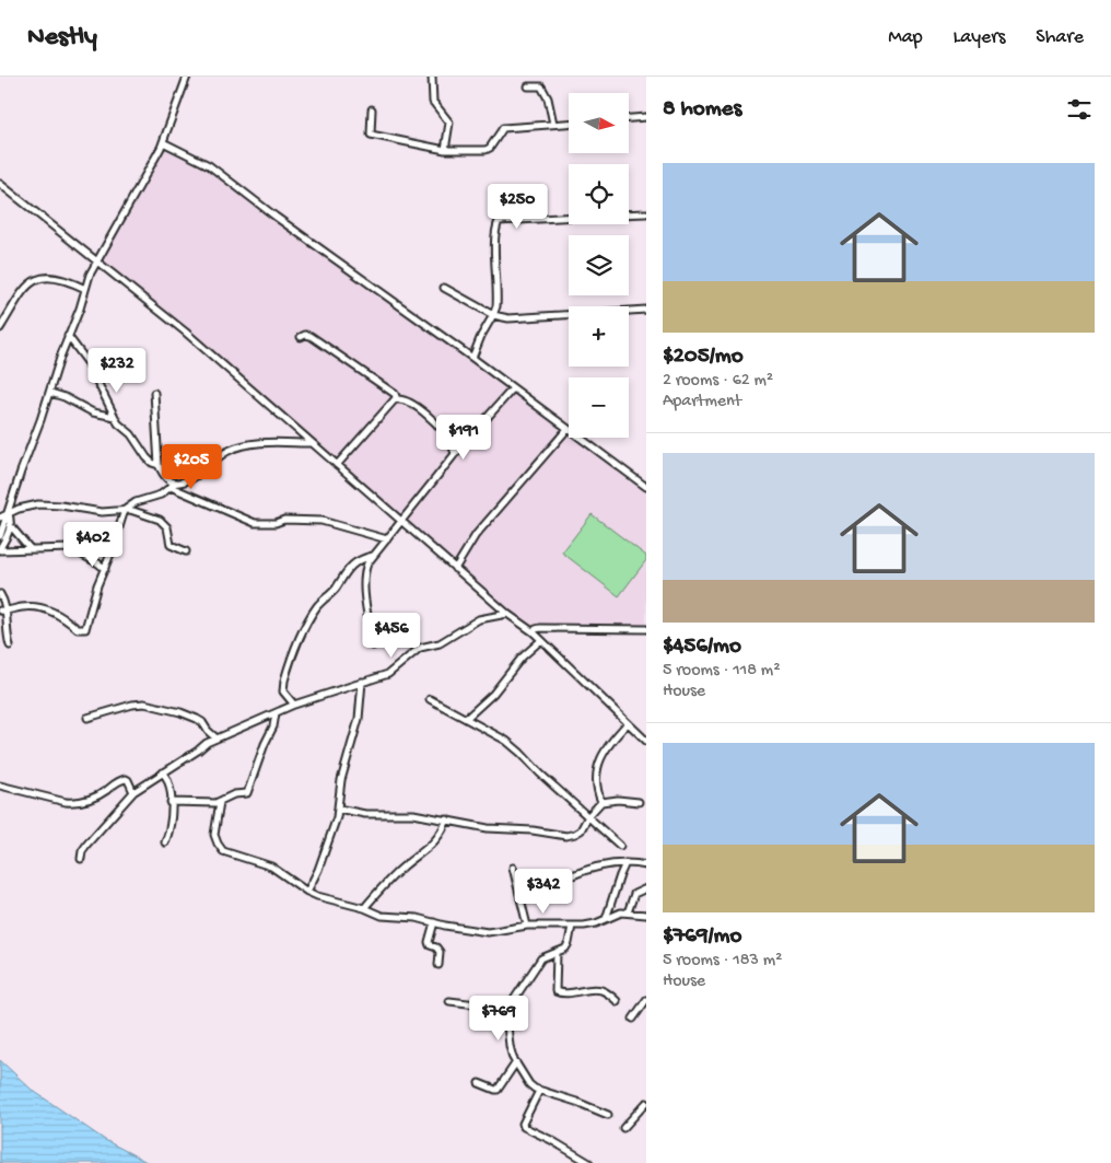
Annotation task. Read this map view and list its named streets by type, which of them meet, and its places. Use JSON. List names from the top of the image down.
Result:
{
  "north": "right",
  "page": {
    "header": "Nestly",
    "nav": ["Map", "Layers", "Share"],
    "heading": "8 homes",
    "map_buttons": ["+", "−"],
    "list": [
      {
        "name": "$205/mo",
        "note": "2 rooms · 62 m² · Apartment"
      },
      {
        "name": "$456/mo",
        "note": "5 rooms · 118 m² · House"
      },
      {
        "name": "$769/mo",
        "note": "5 rooms · 183 m² · House"
      }
    ],
    "price": [
      "$250",
      "$232",
      "$191",
      "$205",
      "$402",
      "$456",
      "$342",
      "$769"
    ]
  }
}
